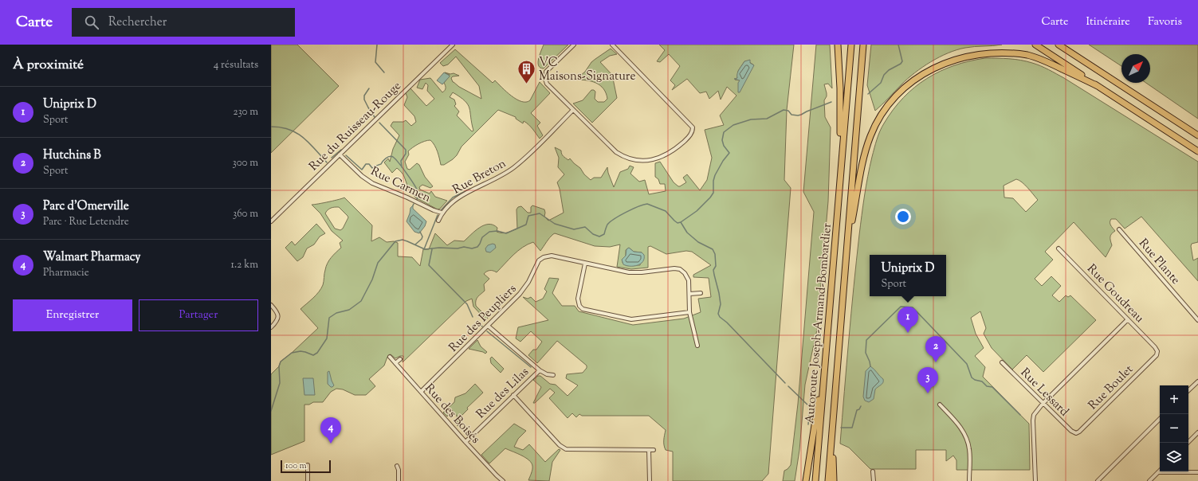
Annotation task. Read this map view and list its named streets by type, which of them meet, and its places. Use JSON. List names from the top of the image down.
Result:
{
  "streets": {
    "highway": ["Autoroute Joseph-Armand-Bombardier"],
    "street": [
      "Rue du Ruisseau-Rouge",
      "Rue Breton",
      "Rue Carmen",
      "Rue Plante",
      "Rue Goudreau",
      "Rue des Peupliers",
      "Rue Boulet",
      "Rue Lessard",
      "Rue des Lilas",
      "Rue des Boisés"
    ]
  },
  "crossings": [
    ["Rue du Ruisseau-Rouge", "Rue Carmen"],
    ["Rue Breton", "Rue Carmen"],
    ["Rue Goudreau", "Rue Boulet"],
    ["Rue des Peupliers", "Rue des Boisés"],
    ["Rue Boulet", "Rue Lessard"],
    ["Rue des Lilas", "Rue des Boisés"]
  ],
  "places": {
    "building": ["VC Maisons-Signature"]
  },
  "scale_bar": "100 m",
  "north": "top right",
  "page": {
    "header": "Carte",
    "search": "Rechercher",
    "nav": ["Carte", "Itinéraire", "Favoris"],
    "heading": ["À proximité", "4 résultats"],
    "list": [
      {
        "mark": "1",
        "name": "Uniprix D",
        "note": "Sport",
        "value": "230 m"
      },
      {
        "mark": "2",
        "name": "Hutchins B",
        "note": "Sport",
        "value": "300 m"
      },
      {
        "mark": "3",
        "name": "Parc d'Omerville",
        "note": "Parc · Rue Letendre",
        "value": "360 m"
      },
      {
        "mark": "4",
        "name": "Walmart Pharmacy",
        "note": "Pharmacie",
        "value": "1.2 km"
      }
    ],
    "popup": ["Uniprix D", "Sport"],
    "buttons": ["Enregistrer", "Partager"],
    "pins": [
      "1",
      "2",
      "3",
      "4"
    ],
    "map_buttons": ["+", "−"],
    "scale": "100 m"
  }
}
